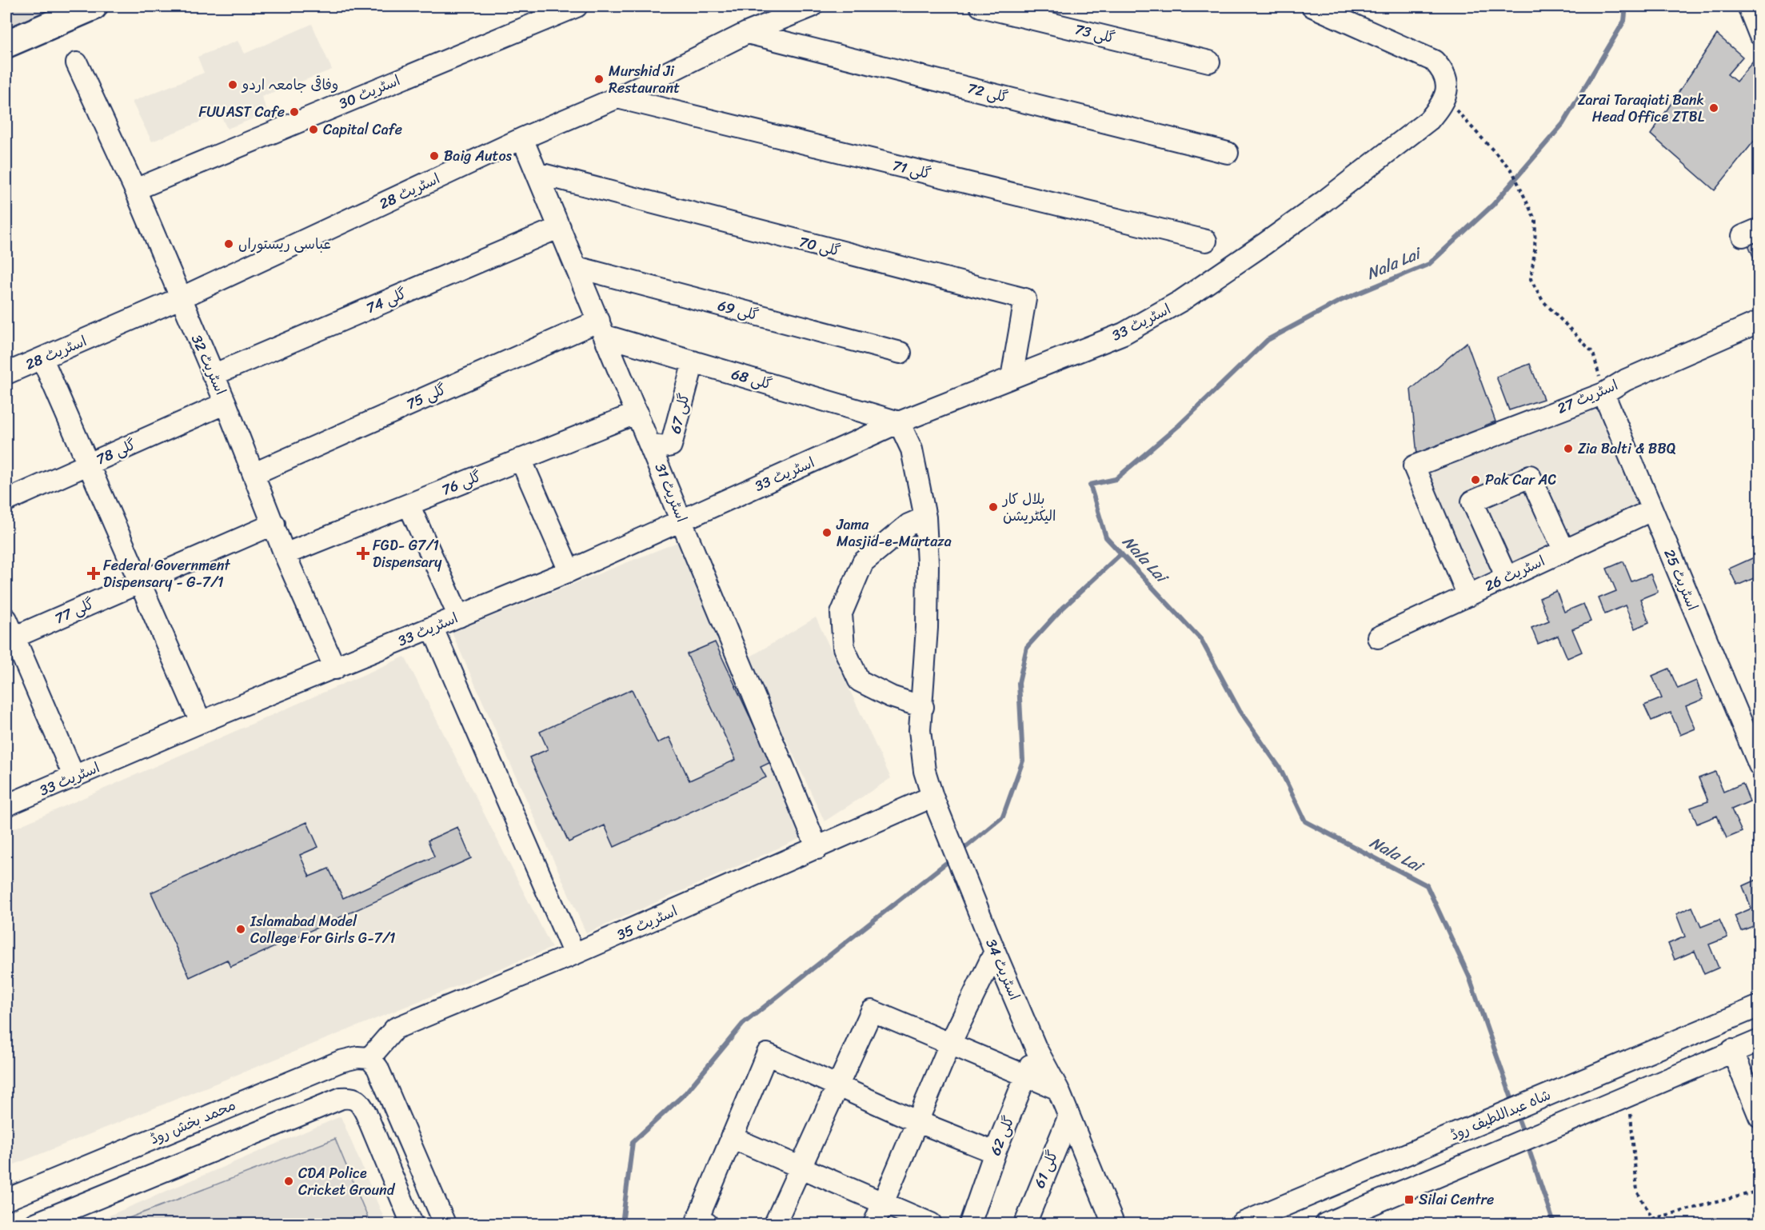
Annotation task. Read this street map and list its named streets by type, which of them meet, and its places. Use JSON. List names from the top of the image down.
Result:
{
  "streets": {
    "street": [
      "گلی 73",
      "اسٹریٹ 30",
      "گلی 72",
      "گلی 71",
      "اسٹریٹ 28",
      "گلی 70",
      "گلی 74",
      "گلی 69",
      "اسٹریٹ 33",
      "اسٹریٹ 32",
      "گلی 68",
      "گلی 75",
      "اسٹریٹ 27",
      "گلی 67",
      "گلی 78",
      "گلی 76",
      "اسٹریٹ 31",
      "اسٹریٹ 26",
      "اسٹریٹ 25",
      "گلی 77",
      "اسٹریٹ 35",
      "اسٹریٹ 34",
      "شاہ عبداللطیف روڈ",
      "محمد بخش روڈ",
      "گلی 62",
      "گلی 61"
    ]
  },
  "crossings": [
    ["اسٹریٹ 30", "اسٹریٹ 32"],
    ["گلی 72", "اسٹریٹ 28"],
    ["گلی 71", "اسٹریٹ 28"],
    ["اسٹریٹ 28", "اسٹریٹ 32"],
    ["اسٹریٹ 28", "اسٹریٹ 31"],
    ["گلی 70", "اسٹریٹ 33"],
    ["گلی 70", "اسٹریٹ 31"],
    ["گلی 74", "اسٹریٹ 32"],
    ["گلی 74", "اسٹریٹ 31"],
    ["گلی 69", "اسٹریٹ 31"],
    ["اسٹریٹ 33", "اسٹریٹ 32"],
    ["اسٹریٹ 33", "گلی 68"],
    ["اسٹریٹ 33", "اسٹریٹ 31"],
    ["اسٹریٹ 33", "اسٹریٹ 34"],
    ["اسٹریٹ 32", "گلی 75"],
    ["اسٹریٹ 32", "گلی 78"],
    ["اسٹریٹ 32", "گلی 76"],
    ["اسٹریٹ 32", "گلی 77"],
    ["گلی 68", "گلی 75"],
    ["گلی 68", "گلی 67"],
    ["گلی 68", "اسٹریٹ 31"],
    ["گلی 68", "اسٹریٹ 34"],
    ["گلی 75", "اسٹریٹ 31"],
    ["اسٹریٹ 27", "اسٹریٹ 26"],
    ["اسٹریٹ 27", "اسٹریٹ 25"],
    ["گلی 67", "اسٹریٹ 31"],
    ["گلی 76", "اسٹریٹ 31"],
    ["اسٹریٹ 31", "اسٹریٹ 35"],
    ["اسٹریٹ 26", "اسٹریٹ 25"],
    ["اسٹریٹ 35", "اسٹریٹ 34"],
    ["اسٹریٹ 35", "محمد بخش روڈ"],
    ["اسٹریٹ 34", "گلی 62"],
    ["اسٹریٹ 34", "گلی 61"]
  ],
  "water": ["Nala Lai"],
  "places": {
    "other": [
      "Murshid Ji Restaurant",
      "وفاقی جامعہ اردو",
      "Zarai Taraqiati Bank Head Office ZTBL",
      "FUUAST Cafe",
      "Capital Cafe",
      "Baig Autos",
      "عباسی ریستوراں",
      "Zia Balti & BBQ",
      "Pak Car AC",
      "بلال کار الیکٹریشن",
      "Jama Masjid-e-Murtaza",
      "Islamabad Model College For Girls G-7/1",
      "CDA Police Cricket Ground"
    ],
    "health": ["FGD- G7/1 Dispensary", "Federal Government Dispensary - G-7/1"],
    "transit": ["Silai Centre"]
  }
}
